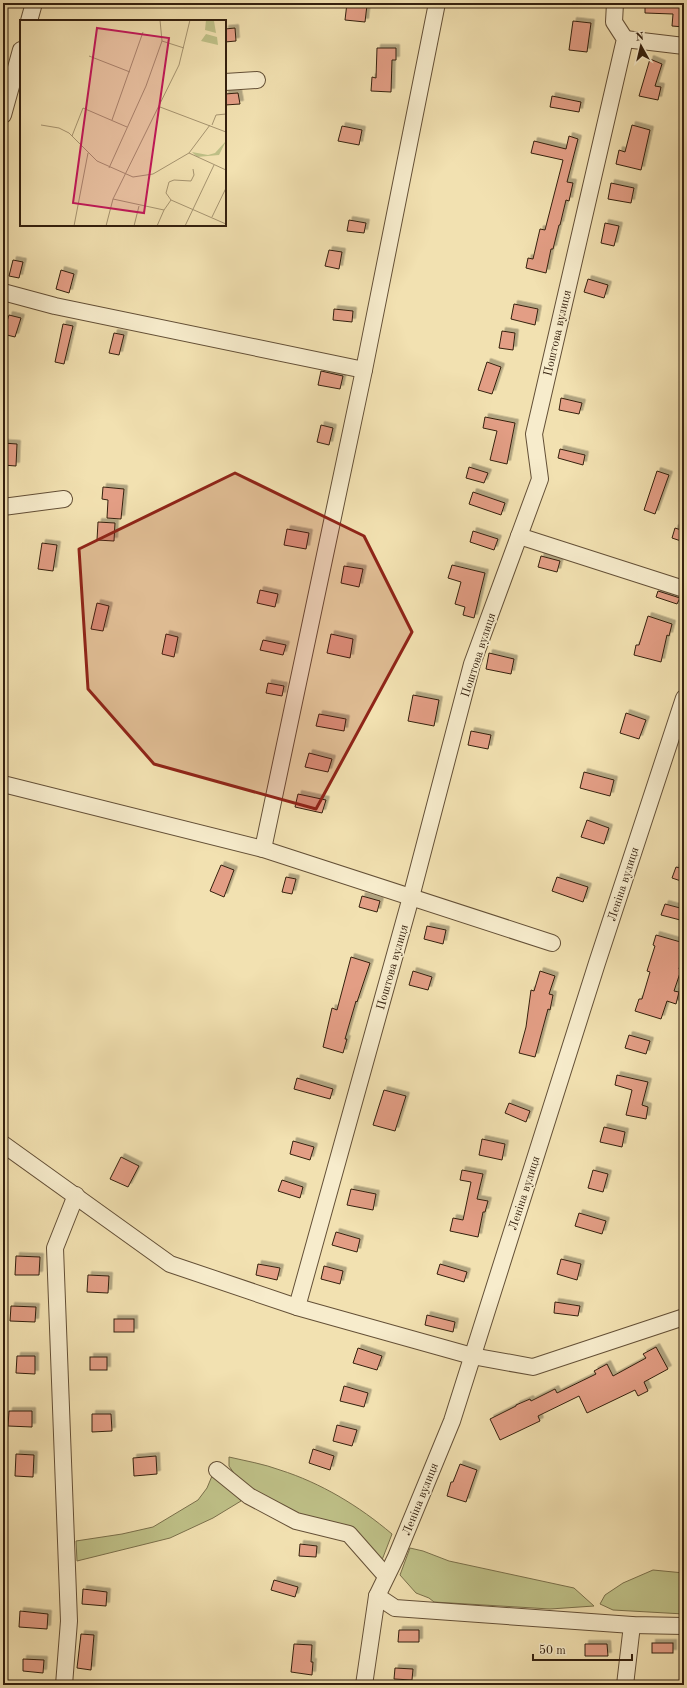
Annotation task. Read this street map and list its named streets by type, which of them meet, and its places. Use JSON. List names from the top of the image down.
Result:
{
  "streets": {
    "street": ["Поштова вулиця", "Леніна вулиця"]
  },
  "scale_bar": "50 m",
  "north": "top"
}
